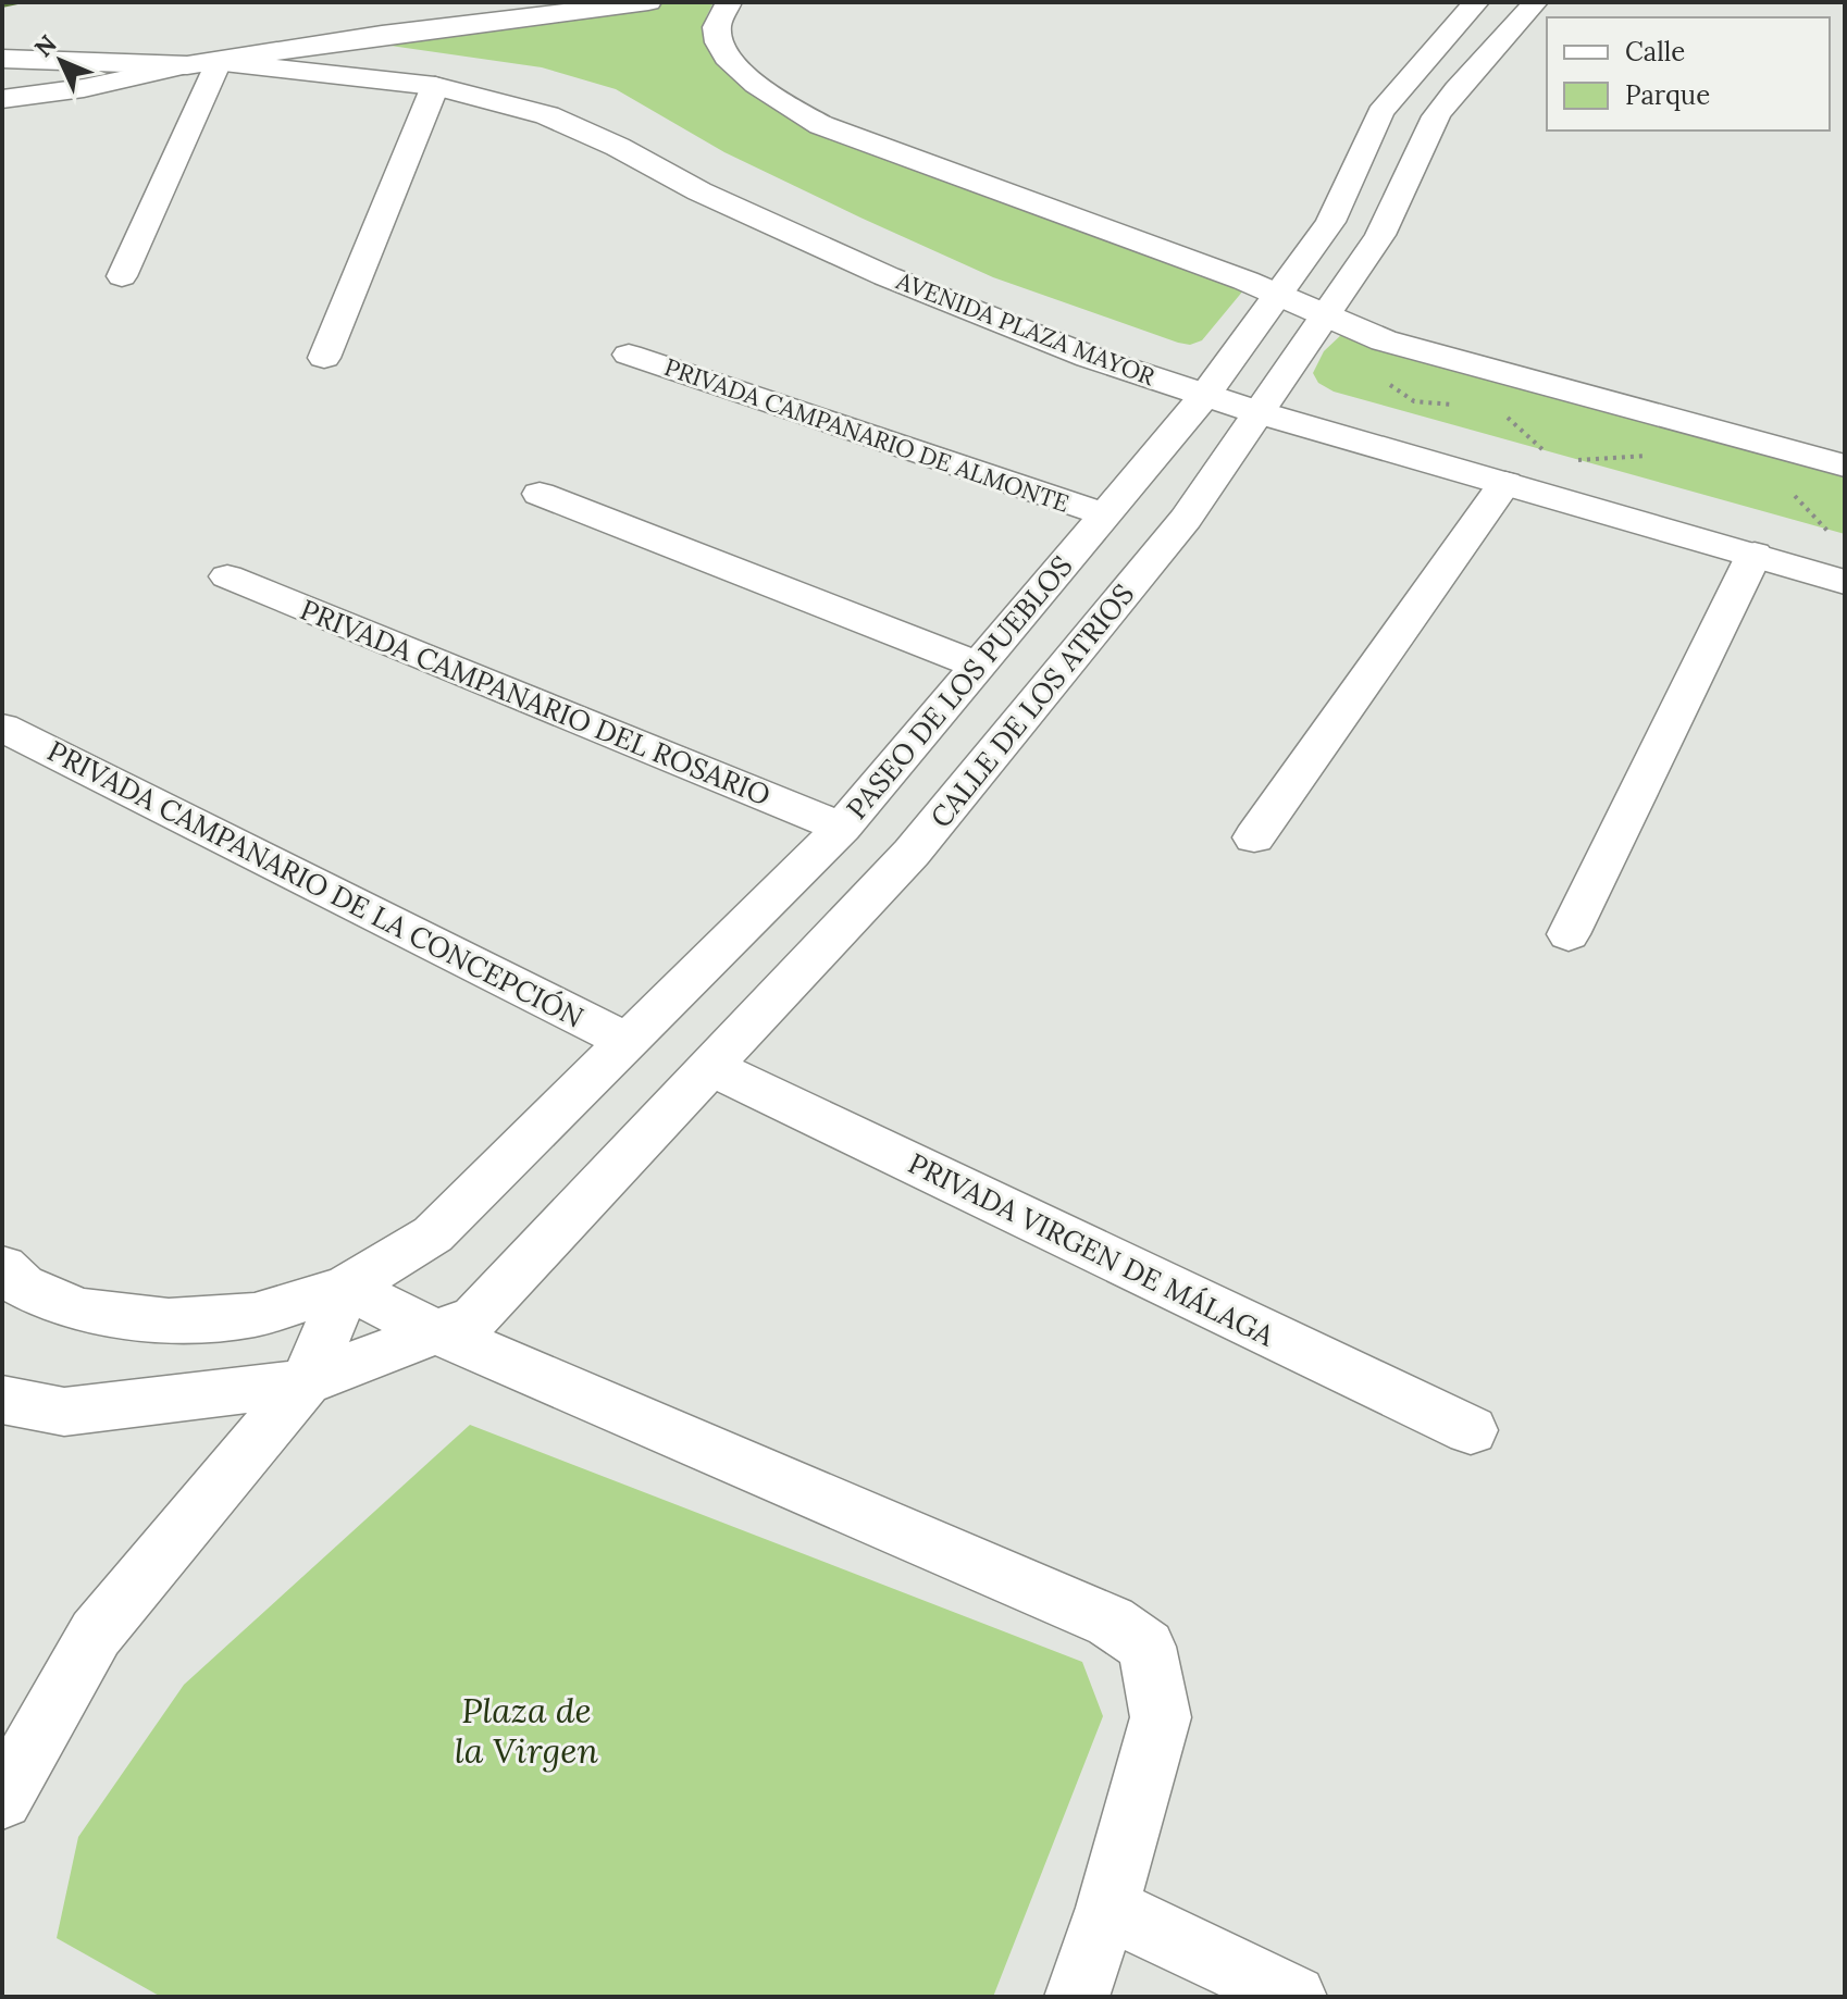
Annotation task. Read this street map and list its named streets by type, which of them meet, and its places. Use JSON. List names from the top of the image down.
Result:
{
  "streets": {
    "street": [
      "AVENIDA PLAZA MAYOR",
      "PRIVADA CAMPANARIO DE ALMONTE",
      "PASEO DE LOS PUEBLOS",
      "PRIVADA CAMPANARIO DEL ROSARIO",
      "CALLE DE LOS ATRIOS",
      "PRIVADA CAMPANARIO DE LA CONCEPCIÓN",
      "PRIVADA VIRGEN DE MÁLAGA"
    ]
  },
  "crossings": [
    ["AVENIDA PLAZA MAYOR", "PASEO DE LOS PUEBLOS"],
    ["AVENIDA PLAZA MAYOR", "CALLE DE LOS ATRIOS"],
    ["PRIVADA CAMPANARIO DE ALMONTE", "PASEO DE LOS PUEBLOS"],
    ["PASEO DE LOS PUEBLOS", "PRIVADA CAMPANARIO DEL ROSARIO"],
    ["PASEO DE LOS PUEBLOS", "PRIVADA CAMPANARIO DE LA CONCEPCIÓN"],
    ["CALLE DE LOS ATRIOS", "PRIVADA VIRGEN DE MÁLAGA"]
  ],
  "parks": ["Plaza de la Virgen"],
  "legend": ["Calle", "Parque"],
  "north": "top left"
}
